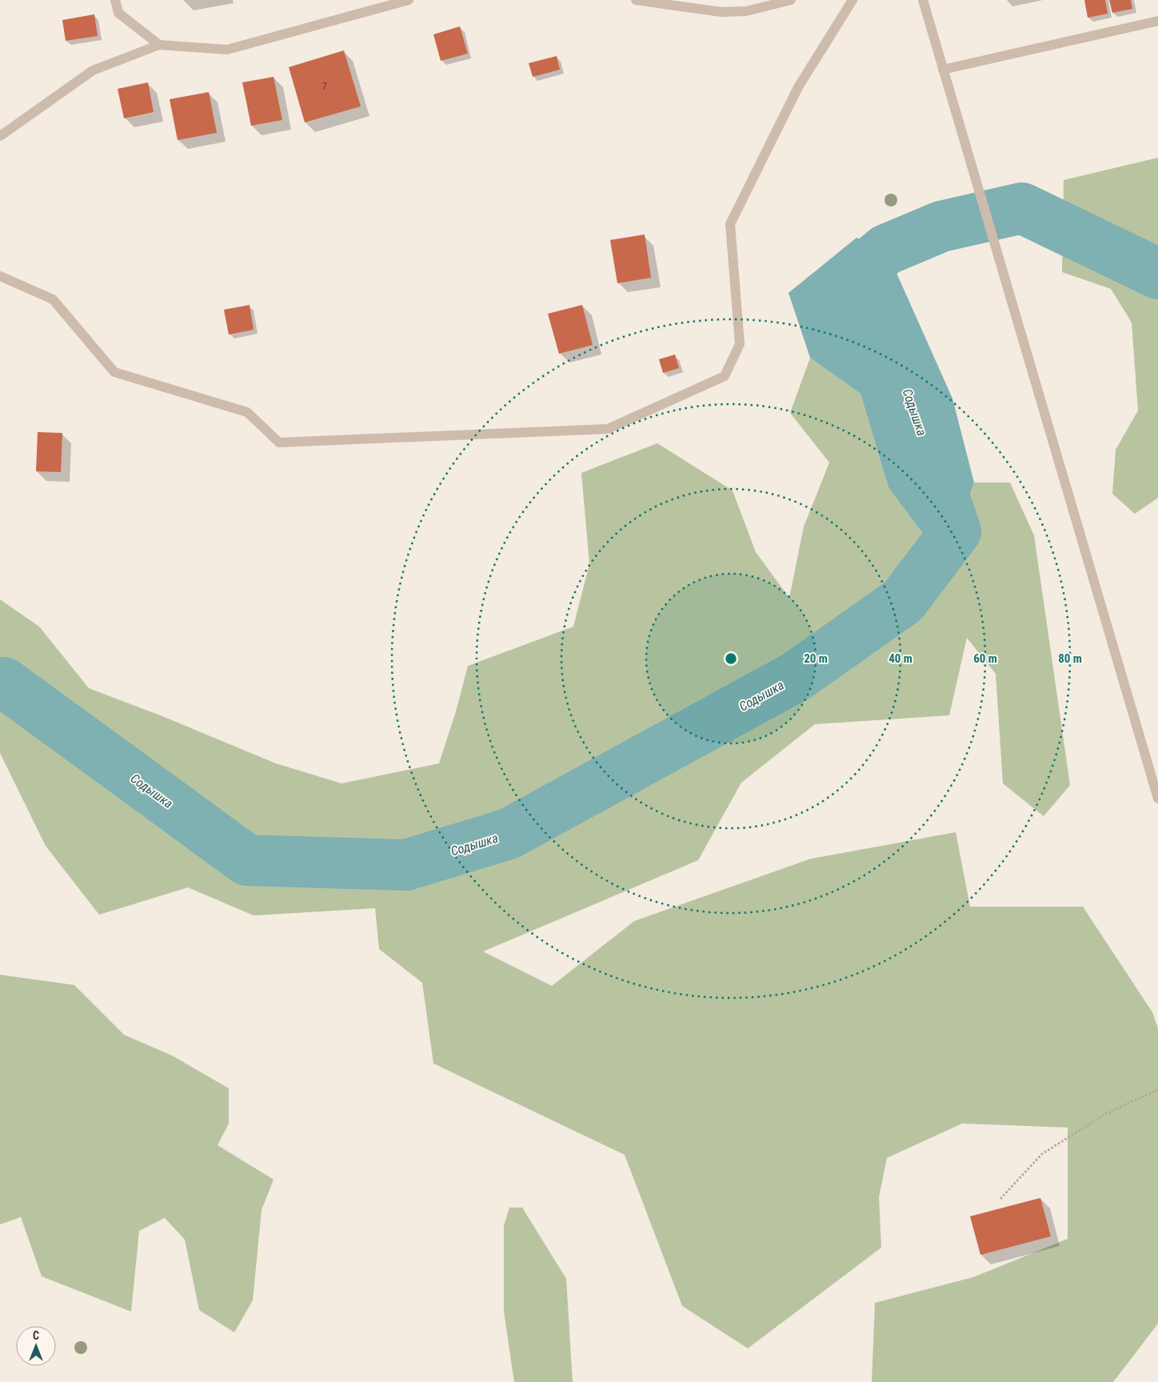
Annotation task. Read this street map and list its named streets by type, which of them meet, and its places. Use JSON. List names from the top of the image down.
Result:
{
  "water": ["Содышка"],
  "house_numbers": ["7"],
  "north": "top",
  "rings": [
    "20 m",
    "40 m",
    "60 m",
    "80 m"
  ]
}
